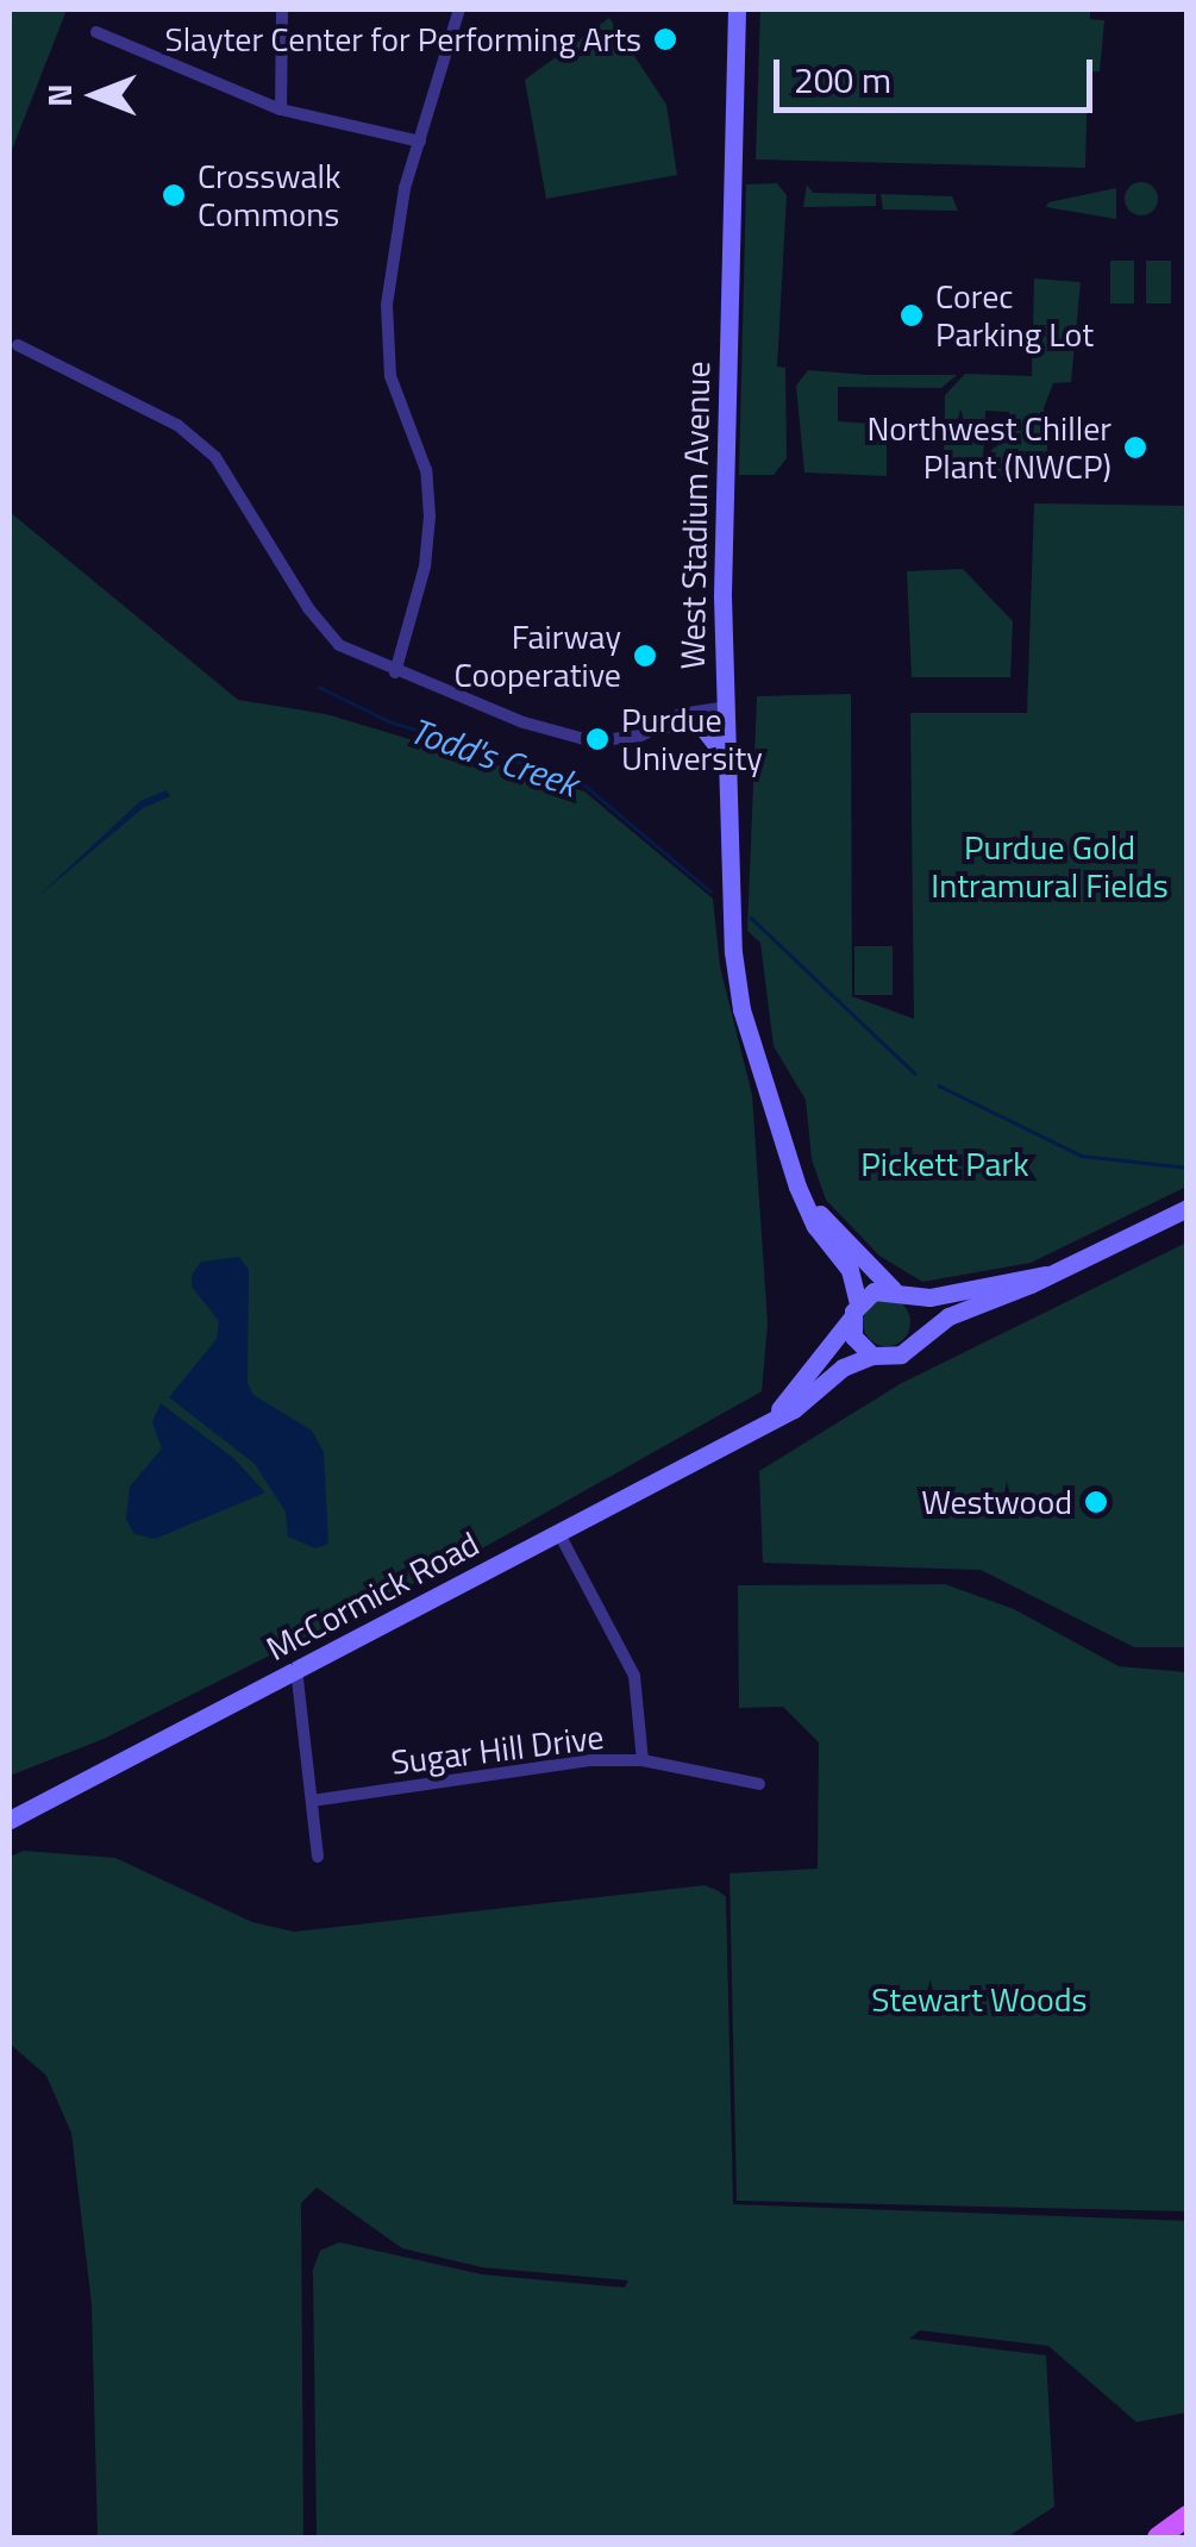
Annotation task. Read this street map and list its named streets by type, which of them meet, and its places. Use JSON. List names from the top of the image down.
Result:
{
  "streets": {
    "street": ["West Stadium Avenue", "McCormick Road", "Sugar Hill Drive"]
  },
  "crossings": [
    ["West Stadium Avenue", "McCormick Road"]
  ],
  "water": ["Todd's Creek"],
  "parks": ["Purdue Gold Intramural Fields", "Pickett Park", "Stewart Woods"],
  "places": [
    "Slayter Center for Performing Arts",
    "Crosswalk Commons",
    "Corec Parking Lot",
    "Northwest Chiller Plant (NWCP)",
    "Fairway Cooperative",
    "Purdue University",
    "Westwood"
  ],
  "scale_bar": "200 m",
  "north": "left"
}
